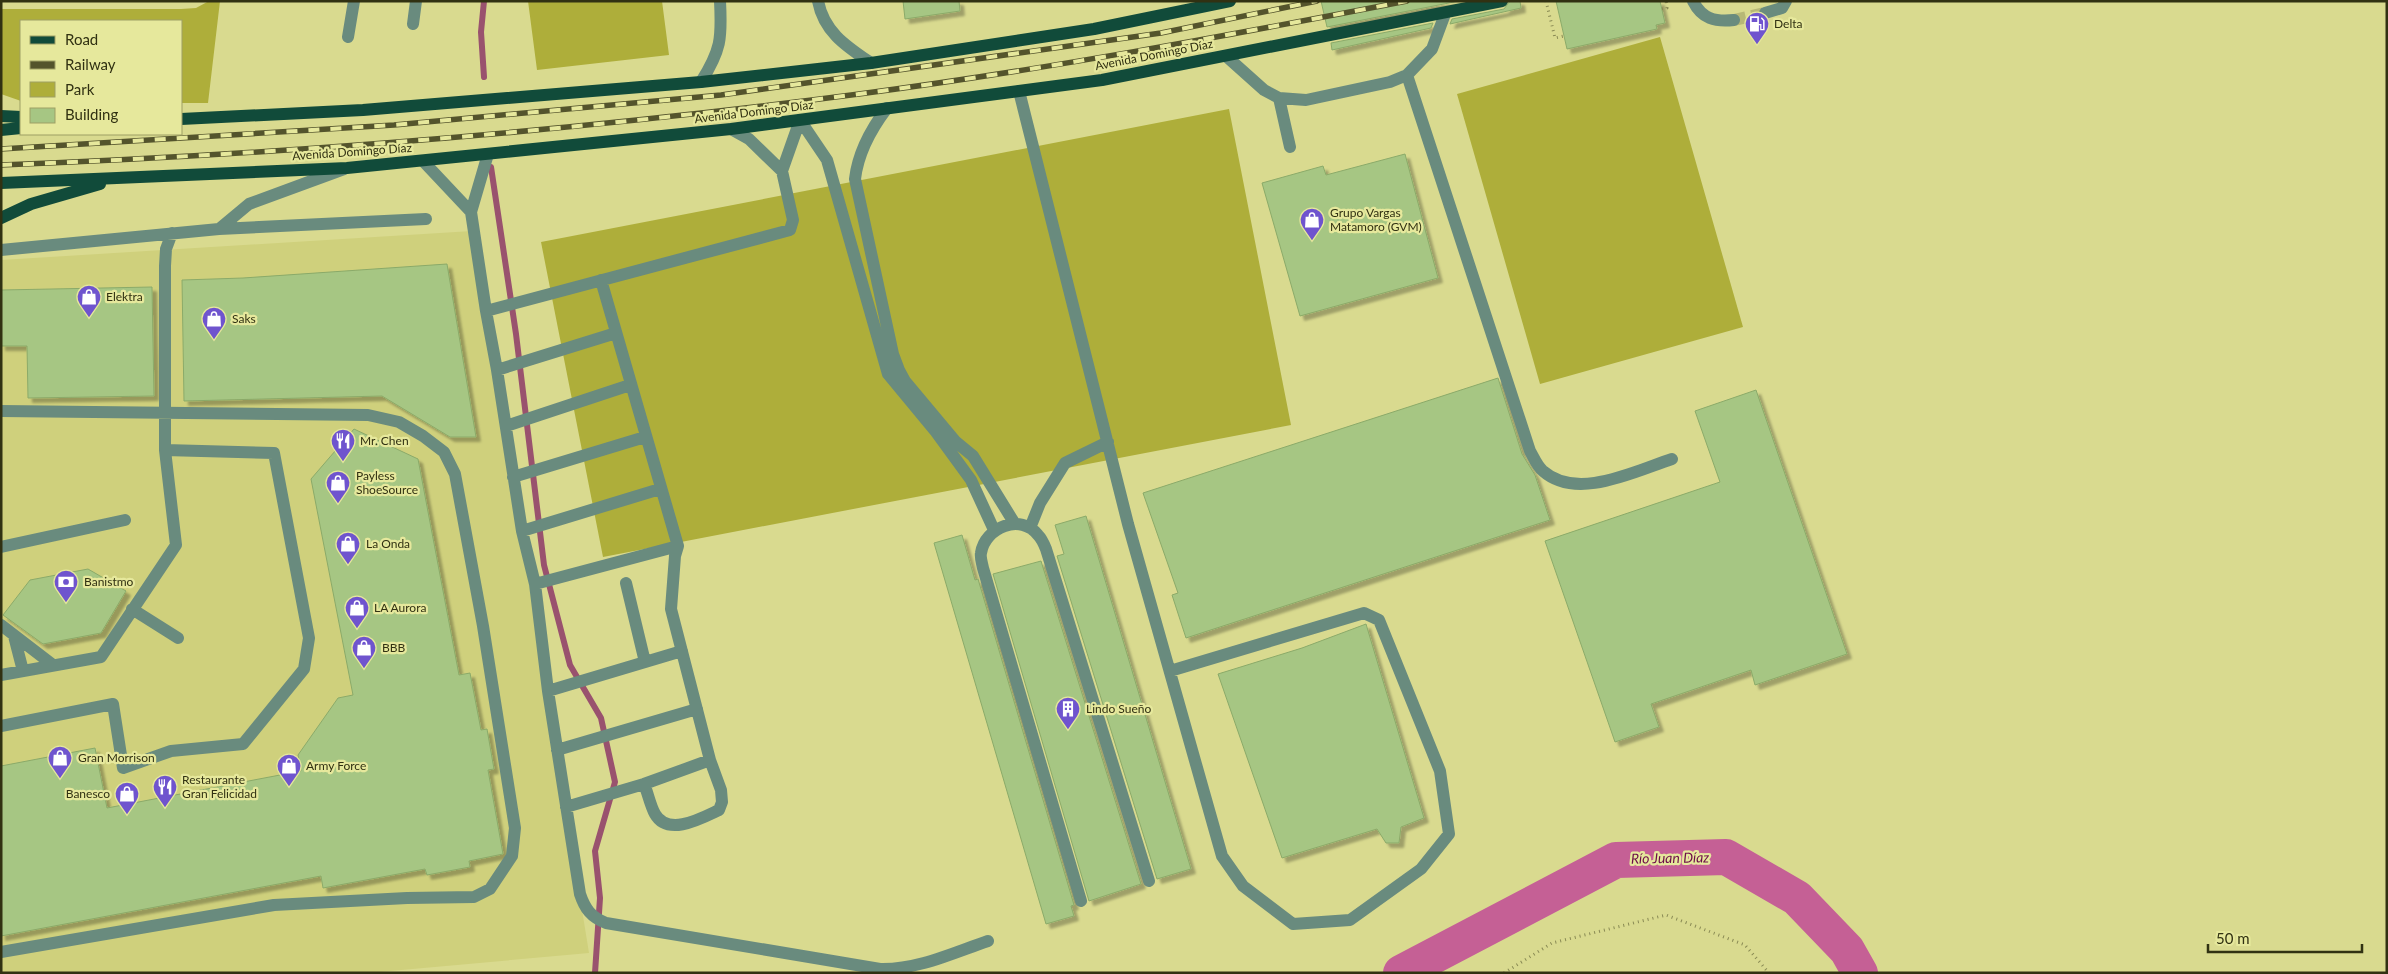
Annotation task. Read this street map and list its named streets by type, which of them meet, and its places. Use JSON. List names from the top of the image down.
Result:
{
  "streets": {
    "main road": ["Avenida Domingo Díaz"]
  },
  "water": ["Río Juan Díaz"],
  "places": {
    "fuel station": ["Delta"],
    "shop": [
      "Grupo Vargas Matamoro (GVM)",
      "Elektra",
      "Saks",
      "Payless ShoeSource",
      "La Onda",
      "LA Aurora",
      "BBB",
      "Gran Morrison",
      "Army Force",
      "Banesco"
    ],
    "restaurant": ["Mr. Chen", "Restaurante Gran Felicidad"],
    "bank": ["Banistmo"],
    "building": ["Lindo Sueño"]
  },
  "legend": [
    "Road",
    "Railway",
    "Park",
    "Building"
  ],
  "scale_bar": "50 m"
}
